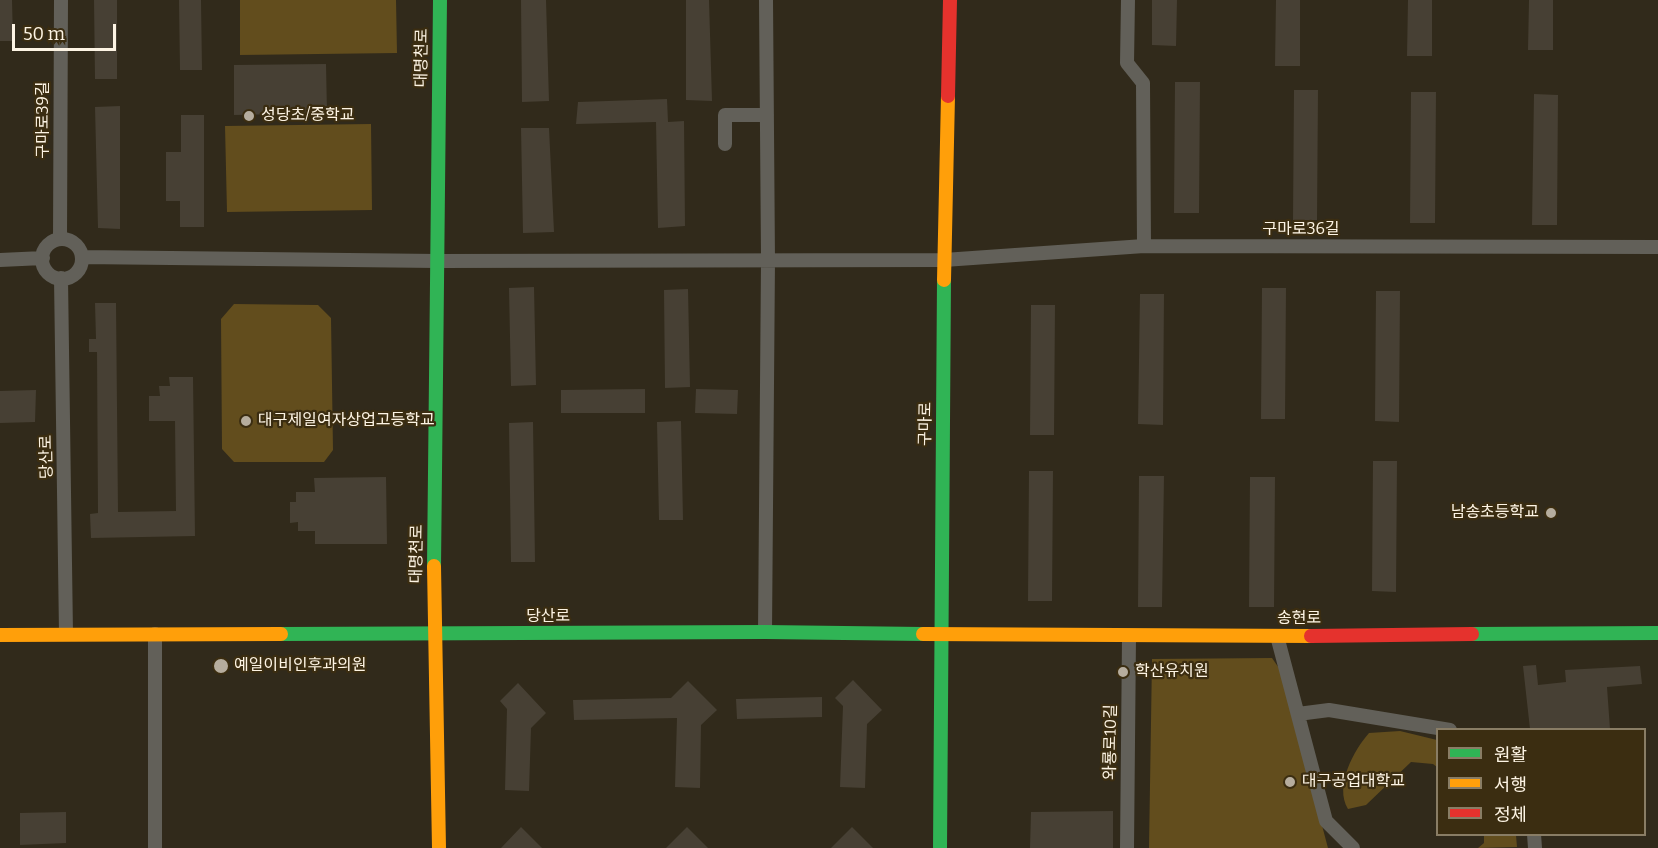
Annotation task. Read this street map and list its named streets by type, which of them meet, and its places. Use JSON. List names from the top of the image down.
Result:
{
  "streets": {
    "main road": [
      "대명천로",
      "구마로",
      "당산로",
      "송현로"
    ],
    "street": ["구마로39길", "구마로36길", "와룡로10길"]
  },
  "crossings": [
    ["대명천로", "구마로36길"],
    ["대명천로", "당산로"],
    ["구마로39길", "당산로"],
    ["구마로36길", "구마로"],
    ["구마로", "당산로"],
    ["구마로", "송현로"],
    ["당산로", "송현로"],
    ["송현로", "와룡로10길"]
  ],
  "places": [
    "성당초/중학교",
    "대구제일여자상업고등학교",
    "남송초등학교",
    "예일이비인후과의원",
    "학산유치원",
    "대구공업대학교"
  ],
  "legend": ["원활", "서행", "정체"],
  "scale_bar": "50 m"
}
